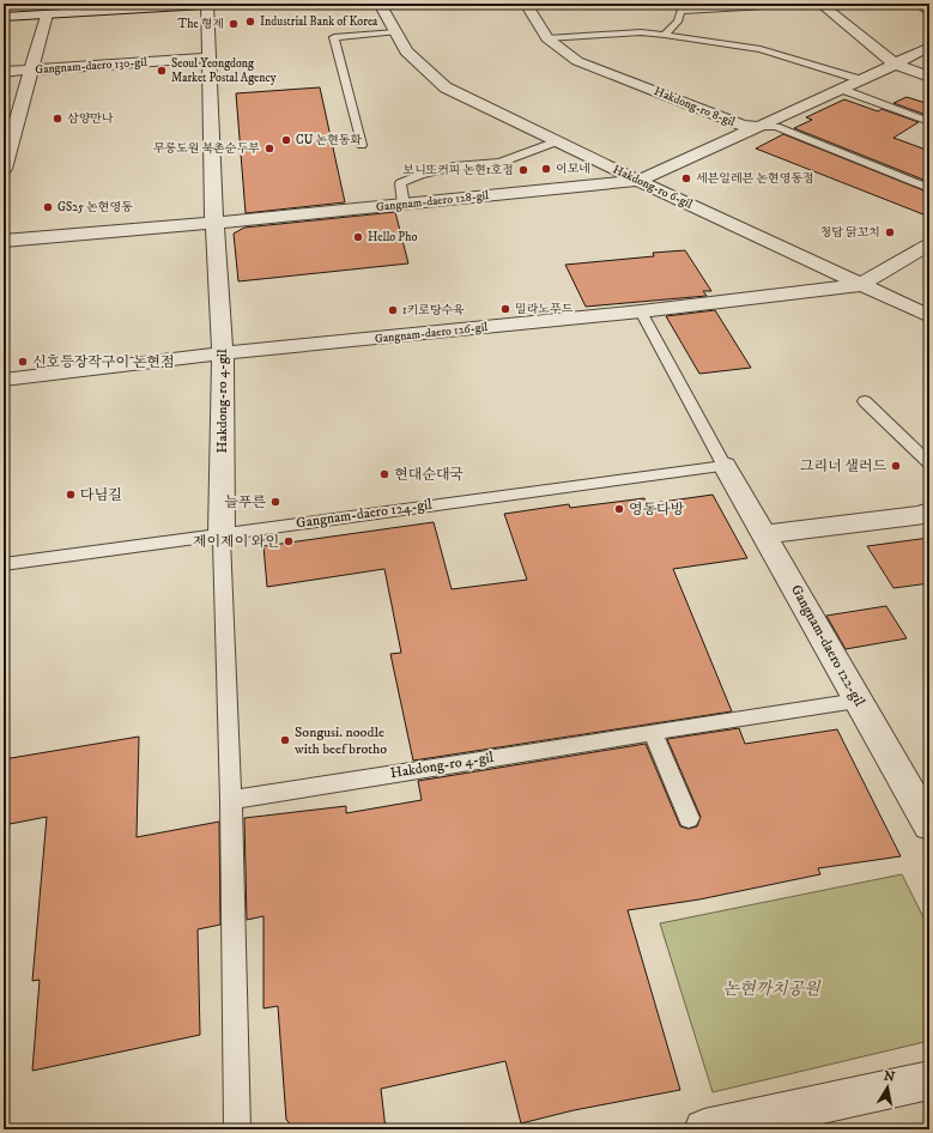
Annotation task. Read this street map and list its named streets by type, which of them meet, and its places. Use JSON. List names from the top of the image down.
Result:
{
  "streets": {
    "street": [
      "Gangnam-daero 130-gil",
      "Hakdong-ro 8-gil",
      "Hakdong-ro 6-gil",
      "Gangnam-daero 128-gil",
      "Gangnam-daero 126-gil",
      "Hakdong-ro 4-gil",
      "Gangnam-daero 122-gil"
    ],
    "lane": ["Gangnam-daero 124-gil"]
  },
  "crossings": [
    ["Gangnam-daero 130-gil", "Hakdong-ro 4-gil"],
    ["Hakdong-ro 8-gil", "Gangnam-daero 128-gil"],
    ["Hakdong-ro 6-gil", "Gangnam-daero 128-gil"],
    ["Hakdong-ro 6-gil", "Gangnam-daero 126-gil"],
    ["Gangnam-daero 128-gil", "Hakdong-ro 4-gil"],
    ["Gangnam-daero 126-gil", "Hakdong-ro 4-gil"],
    ["Hakdong-ro 4-gil", "Gangnam-daero 124-gil"],
    ["Hakdong-ro 4-gil", "Gangnam-daero 122-gil"],
    ["Gangnam-daero 124-gil", "Gangnam-daero 122-gil"]
  ],
  "parks": ["논현까치공원"],
  "places": [
    "Industrial Bank of Korea",
    "The 형제",
    "Seoul Yeongdong Market Postal Agency",
    "삼양만나",
    "CU 논현동화",
    "무릉도원 북촌순두부",
    "이모네",
    "보니또커피 논현1호점",
    "세븐일레븐 논현영동점",
    "GS25 논현영동",
    "청담 닭꼬치",
    "Hello Pho",
    "밀라노푸드",
    "1키로탕수육",
    "신호등장작구이 논현점",
    "그리너 샐러드",
    "현대순대국",
    "다님길",
    "늘푸른",
    "영동다방",
    "제이제이 와인",
    "Songusi. noodle with beef brotho"
  ],
  "north": "top"
}
